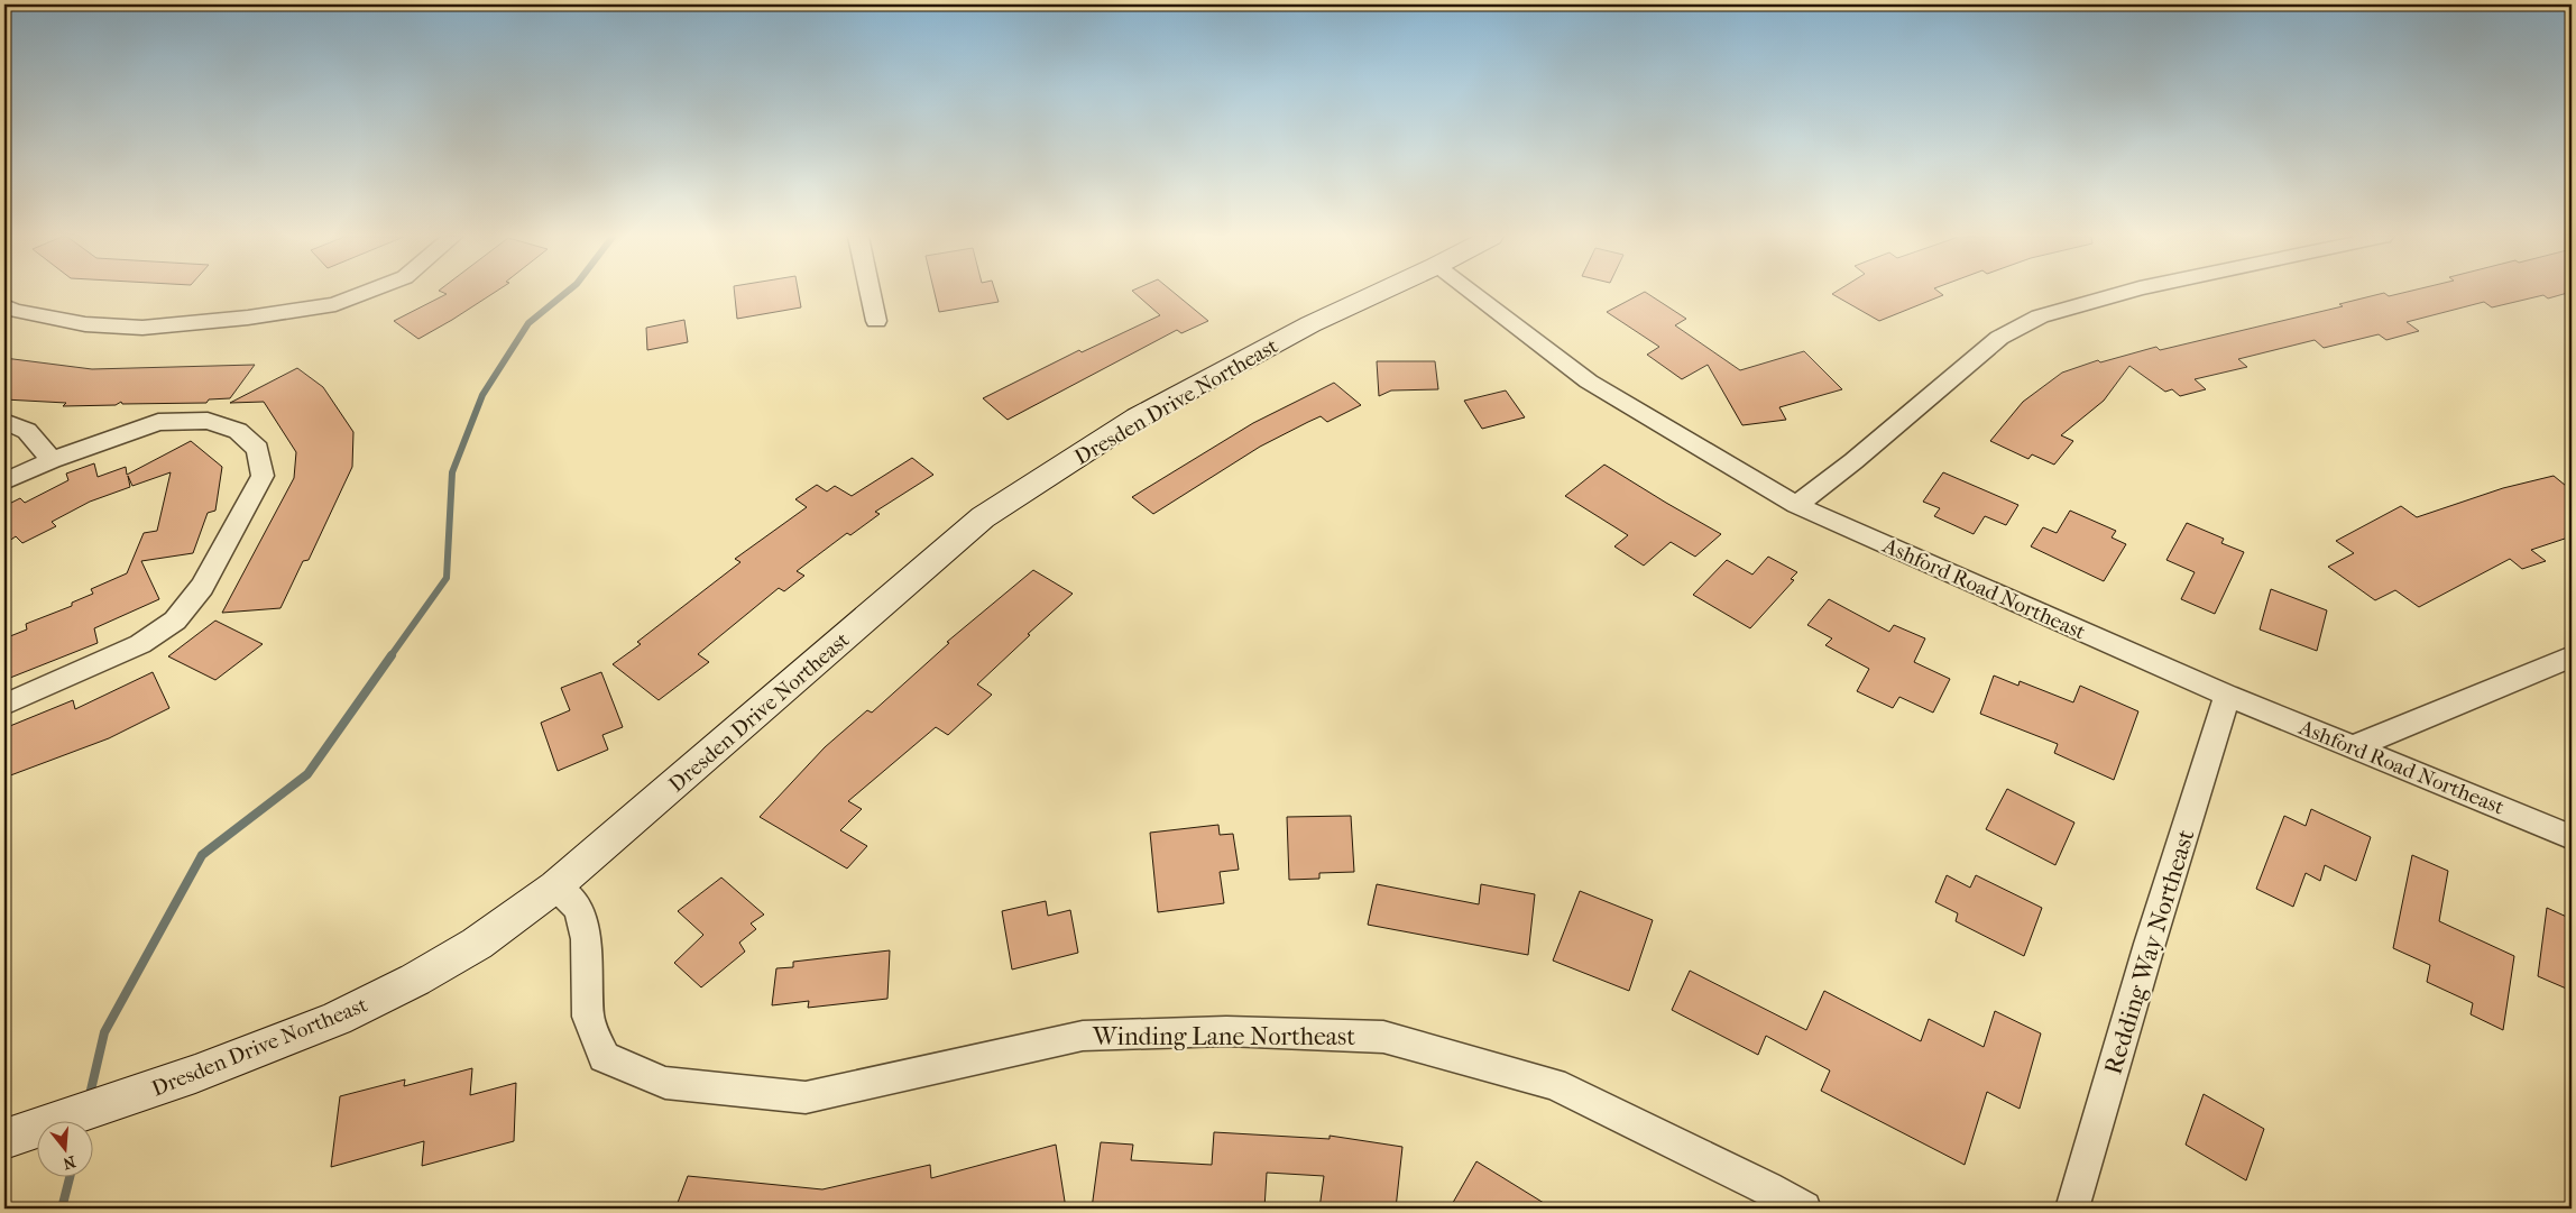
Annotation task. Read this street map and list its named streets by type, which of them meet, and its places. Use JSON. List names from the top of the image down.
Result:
{
  "streets": {
    "street": [
      "Dresden Drive Northeast",
      "Ashford Road Northeast",
      "Redding Way Northeast",
      "Winding Lane Northeast"
    ]
  },
  "crossings": [
    ["Dresden Drive Northeast", "Winding Lane Northeast"],
    ["Ashford Road Northeast", "Redding Way Northeast"]
  ],
  "north": "bottom"
}
